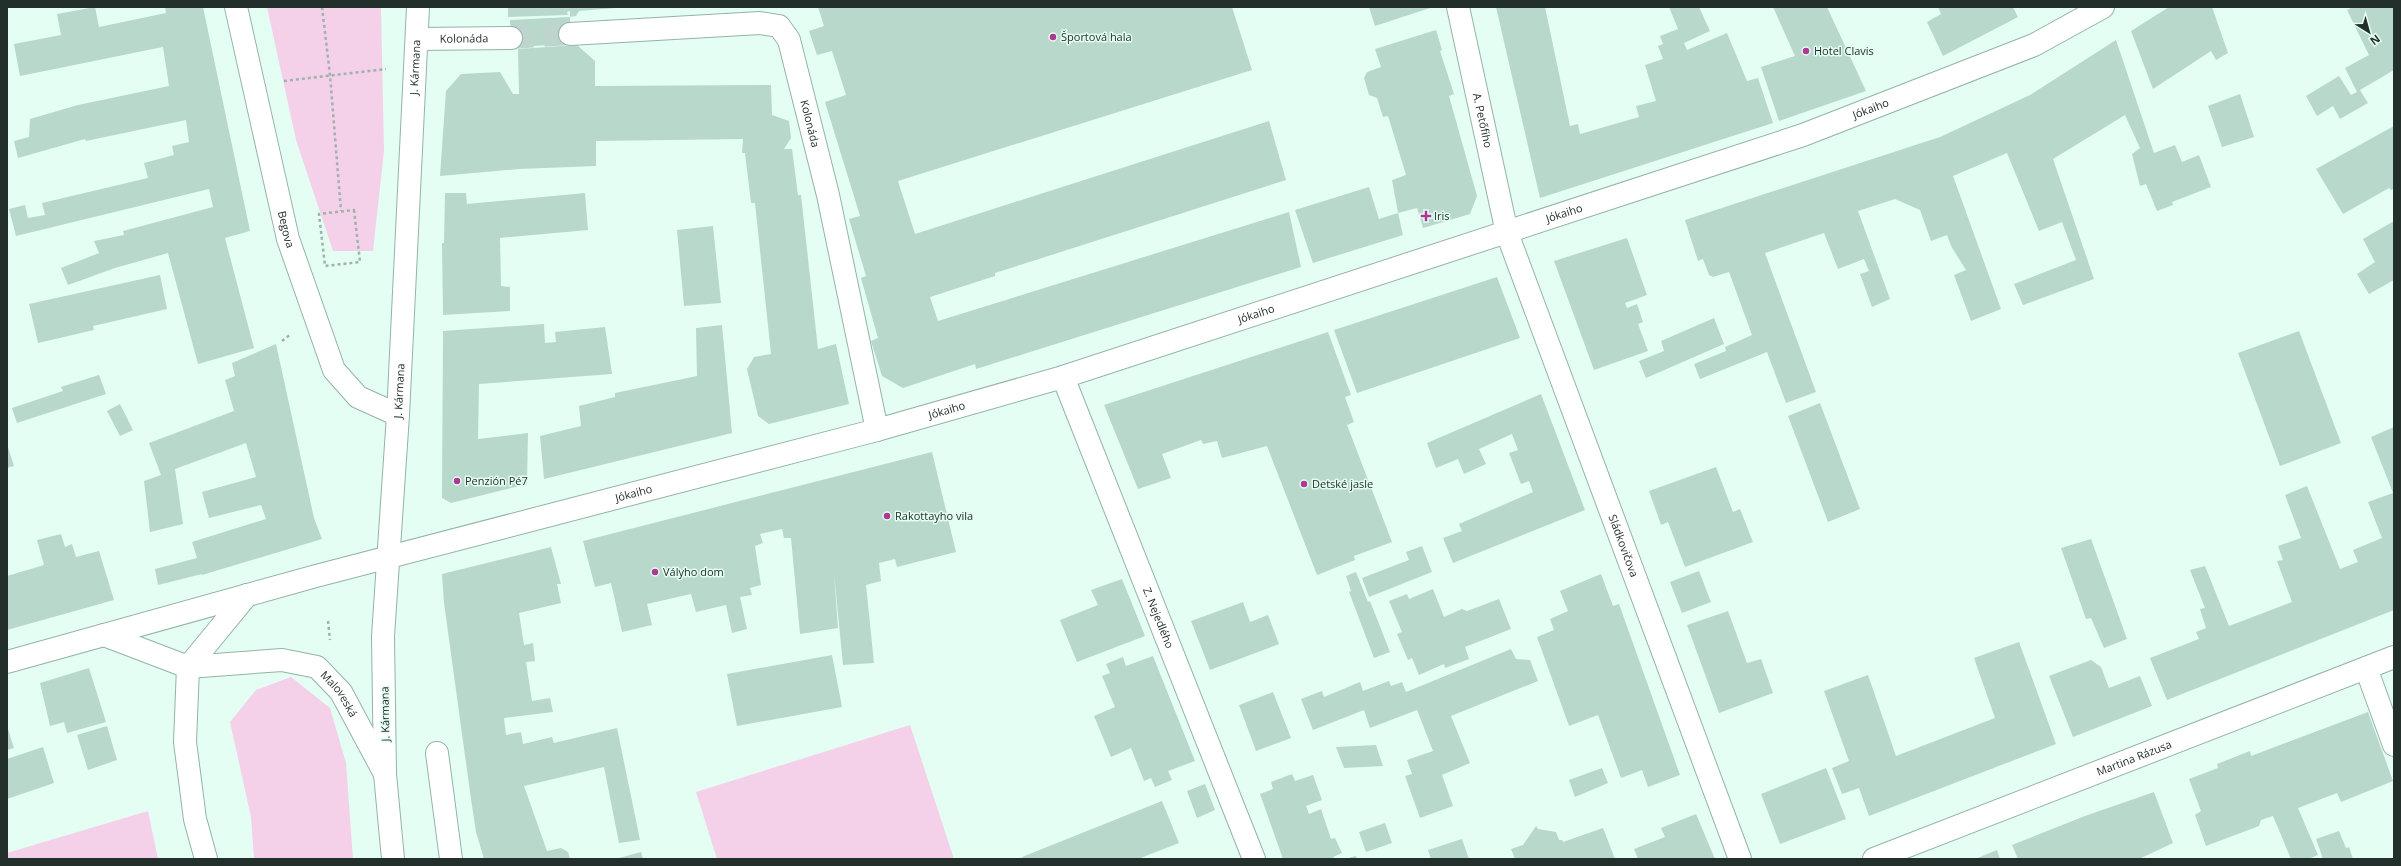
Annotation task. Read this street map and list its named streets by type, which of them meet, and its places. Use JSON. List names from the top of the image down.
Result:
{
  "streets": {
    "street": [
      "Kolonáda",
      "J. Kármana",
      "Jókaiho",
      "A. Petőfiho",
      "Begova",
      "Sládkovičova",
      "Z. Nejedlého",
      "Maloveská",
      "Martina Rázusa"
    ]
  },
  "crossings": [
    ["Kolonáda", "J. Kármana"],
    ["Kolonáda", "Jókaiho"],
    ["J. Kármana", "Jókaiho"],
    ["J. Kármana", "Begova"],
    ["J. Kármana", "Maloveská"],
    ["Jókaiho", "A. Petőfiho"],
    ["Jókaiho", "Sládkovičova"],
    ["Jókaiho", "Z. Nejedlého"],
    ["A. Petőfiho", "Sládkovičova"]
  ],
  "places": {
    "other": [
      "Športová hala",
      "Hotel Clavis",
      "Penzión Pé7",
      "Detské jasle",
      "Rakottayho vila",
      "Vályho dom"
    ],
    "health": ["Iris"]
  },
  "north": "bottom right"
}
